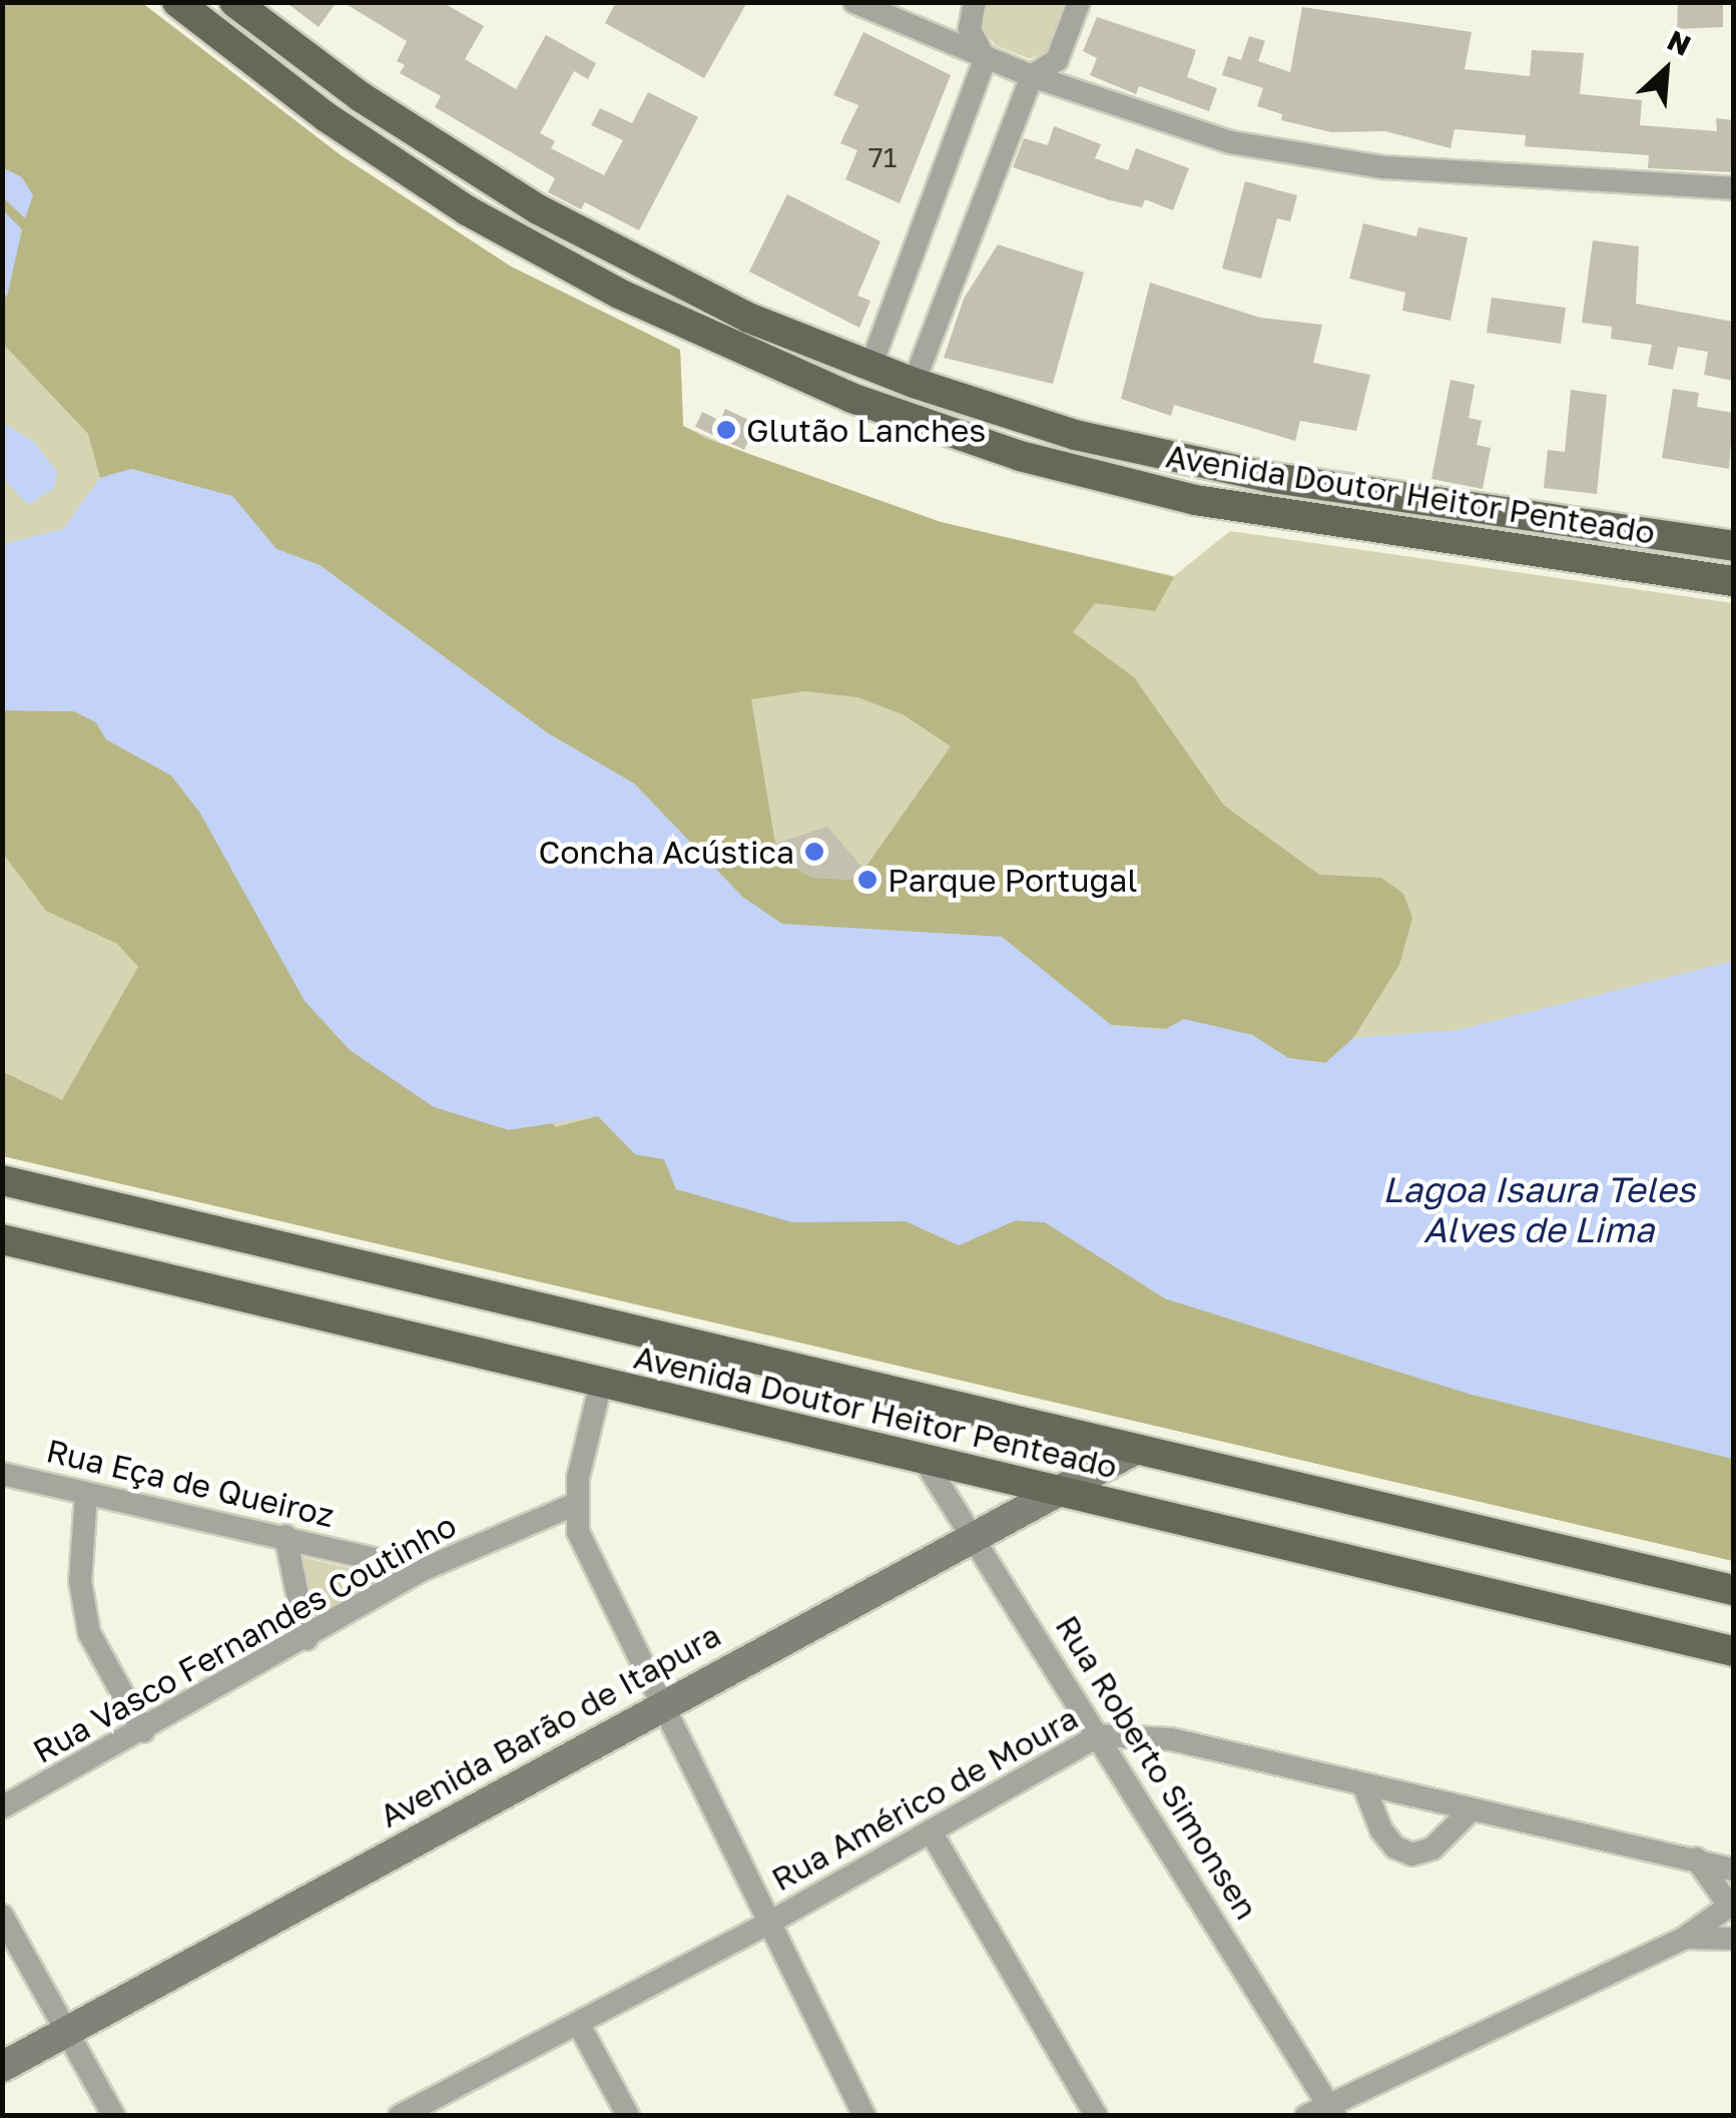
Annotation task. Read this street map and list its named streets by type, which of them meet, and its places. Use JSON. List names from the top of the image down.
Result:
{
  "streets": {
    "main road": ["Avenida Doutor Heitor Penteado", "Avenida Barão de Itapura"],
    "street": [
      "Rua Eça de Queiroz",
      "Rua Vasco Fernandes Coutinho",
      "Rua Roberto Simonsen",
      "Rua Américo de Moura"
    ]
  },
  "crossings": [
    ["Avenida Doutor Heitor Penteado", "Avenida Barão de Itapura"],
    ["Avenida Doutor Heitor Penteado", "Rua Roberto Simonsen"],
    ["Rua Eça de Queiroz", "Rua Vasco Fernandes Coutinho"],
    ["Avenida Barão de Itapura", "Rua Roberto Simonsen"],
    ["Rua Roberto Simonsen", "Rua Américo de Moura"]
  ],
  "water": ["Lagoa Isaura Teles Alves de Lima"],
  "places": ["Glutão Lanches", "Concha Acústica", "Parque Portugal"],
  "house_numbers": ["71"],
  "north": "top right"
}
